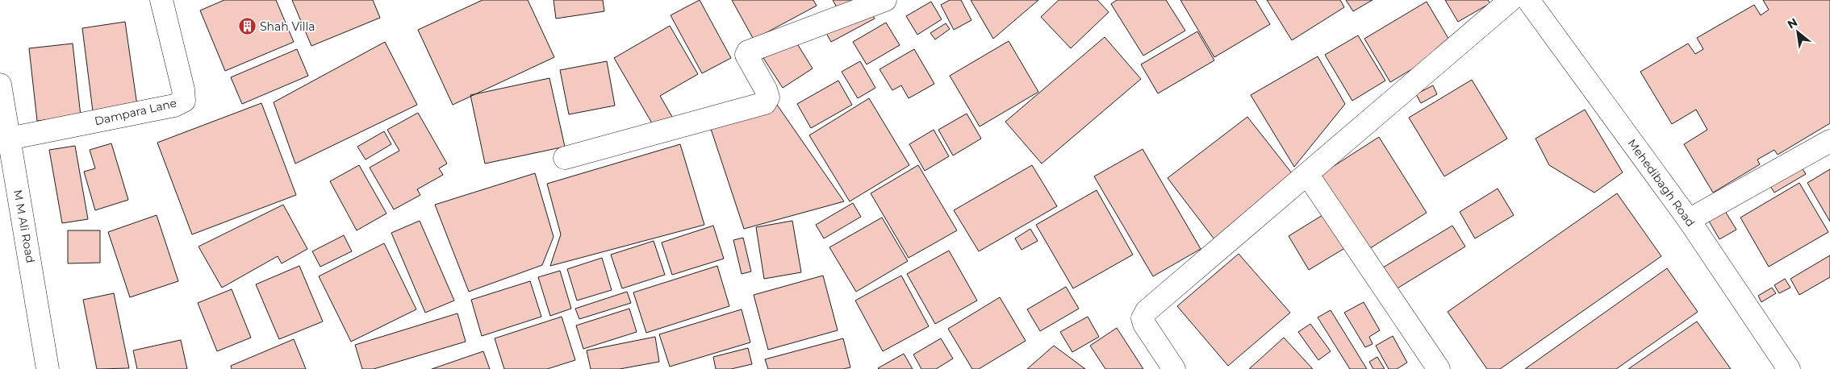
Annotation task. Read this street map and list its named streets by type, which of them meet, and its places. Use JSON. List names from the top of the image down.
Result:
{
  "streets": {
    "street": ["Dampara Lane", "Mehedibagh Road", "M M Ali Road"]
  },
  "crossings": [
    ["Dampara Lane", "M M Ali Road"]
  ],
  "places": {
    "building": ["Shah Villa"]
  },
  "north": "top left"
}
